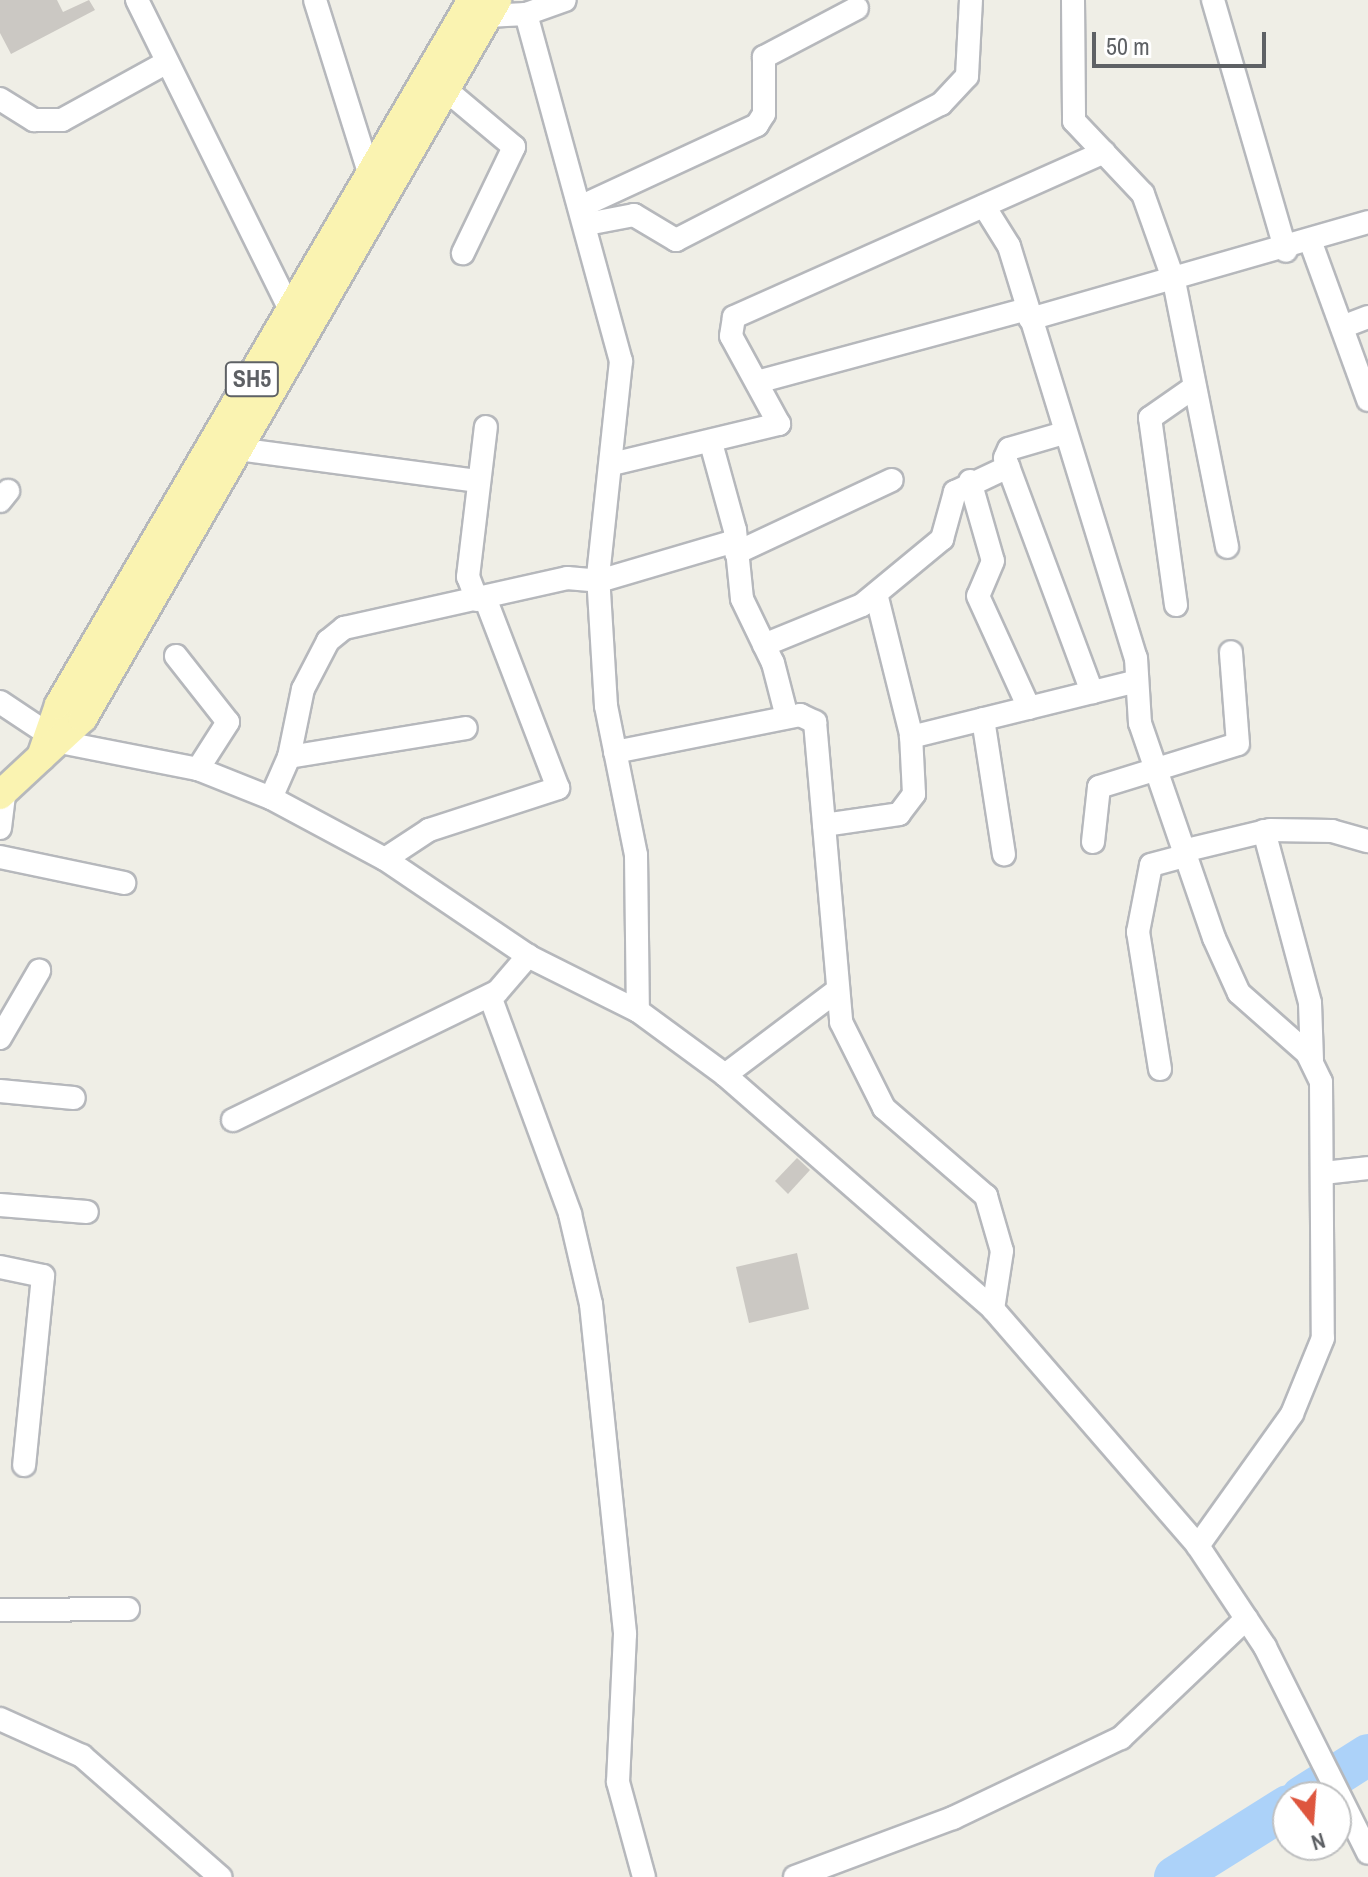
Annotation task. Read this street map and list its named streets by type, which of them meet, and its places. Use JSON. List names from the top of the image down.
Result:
{
  "streets": {
    "main road": ["SH5"]
  },
  "scale_bar": "50 m",
  "north": "bottom"
}
